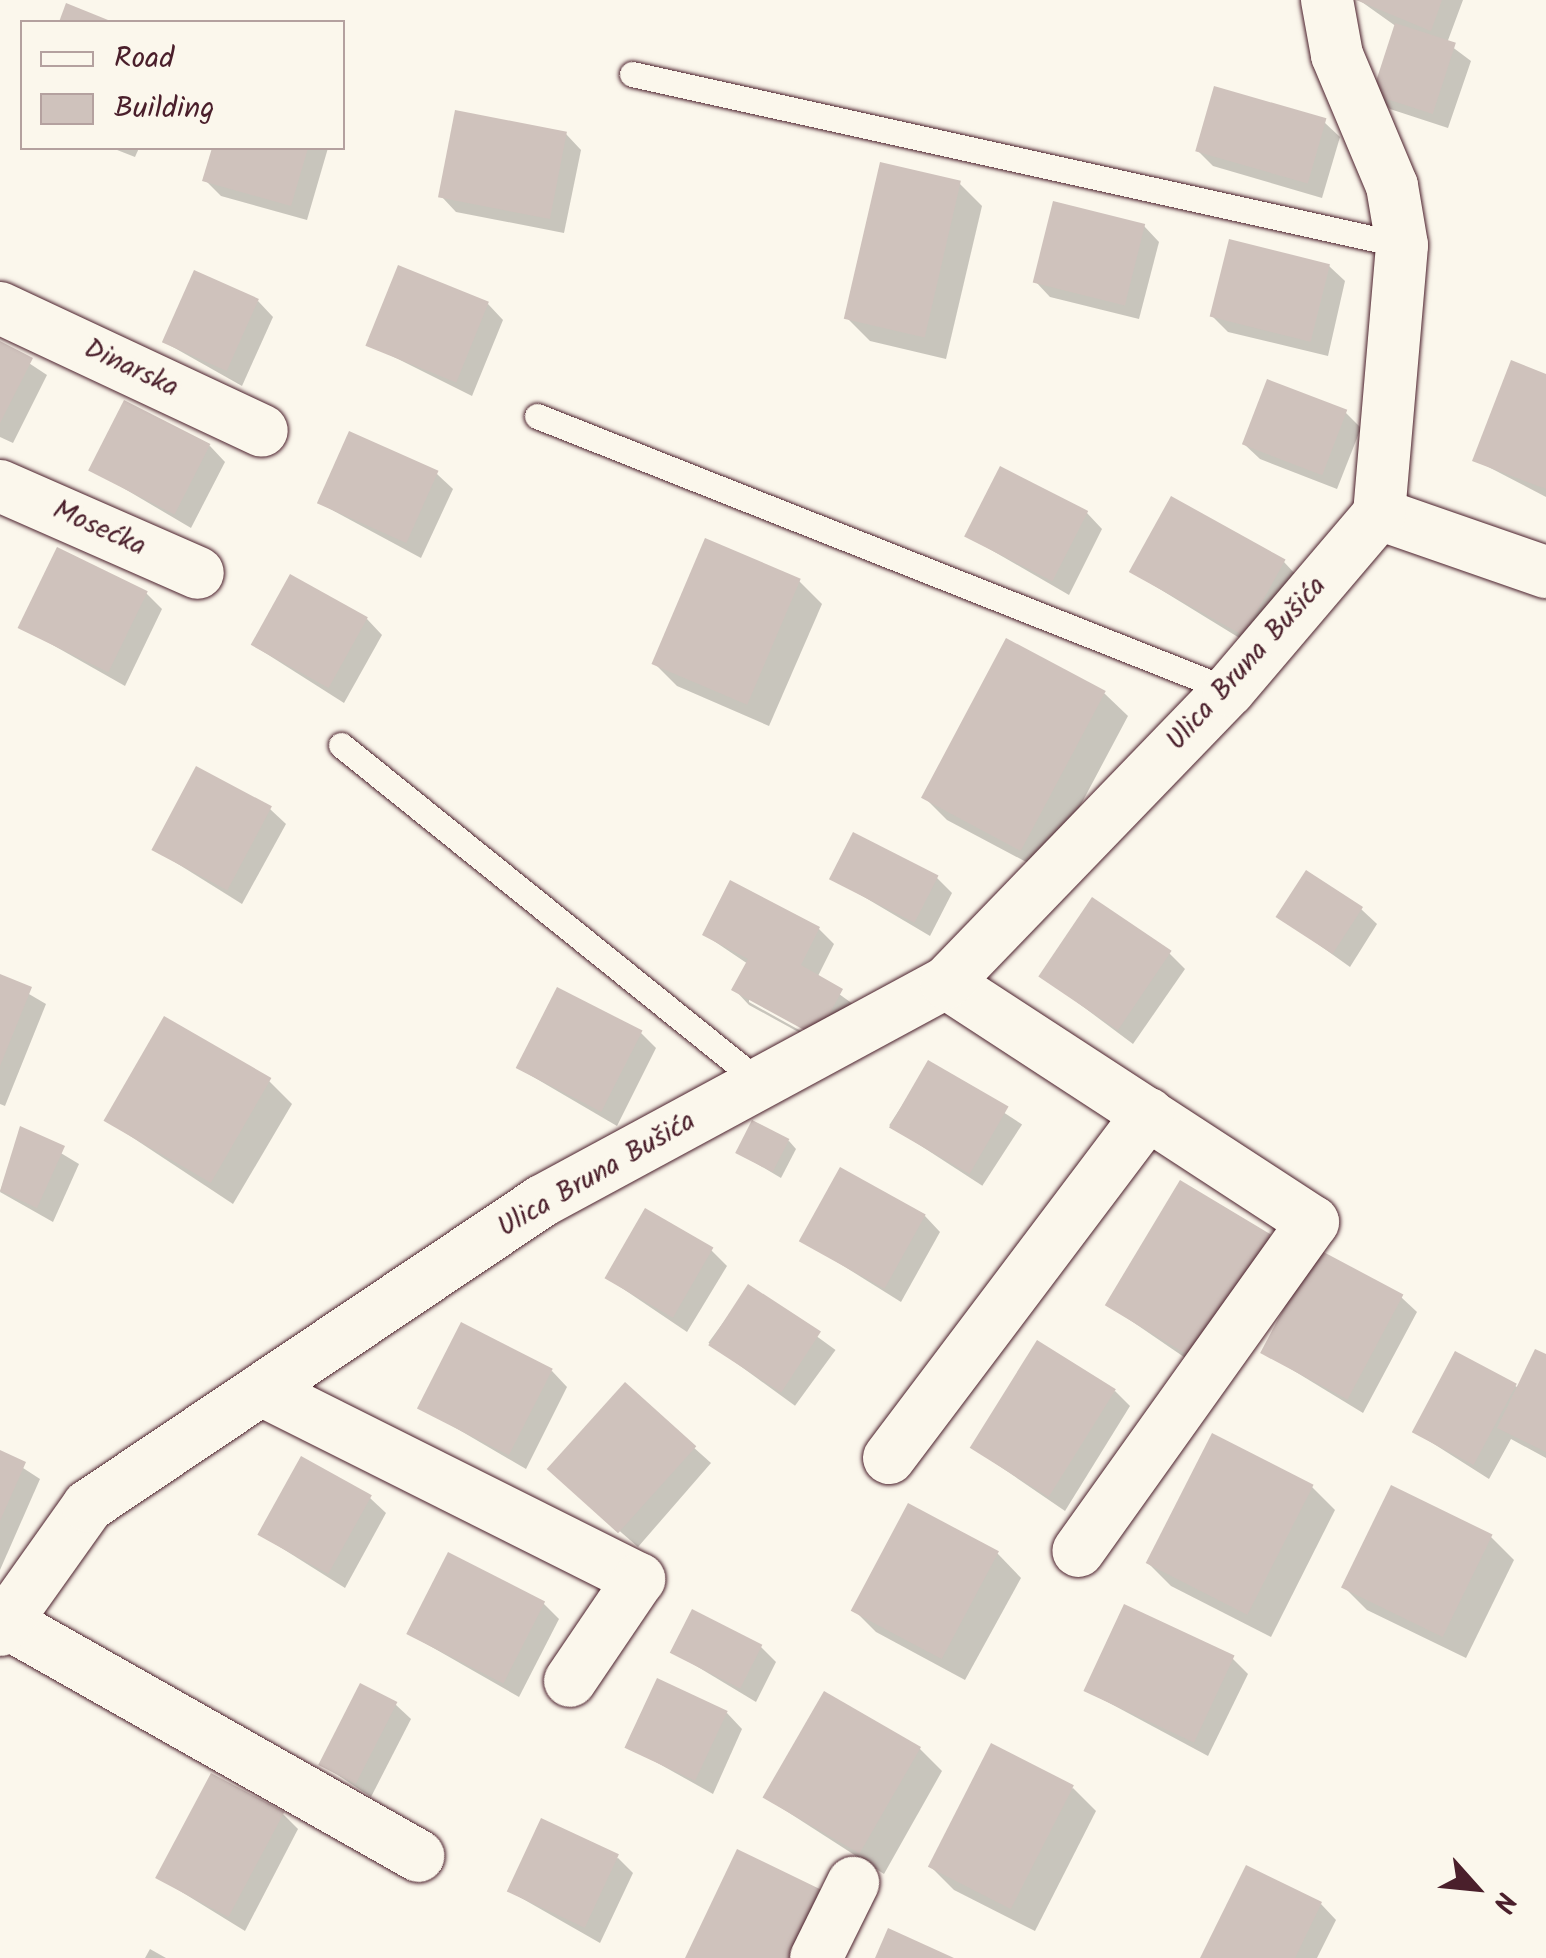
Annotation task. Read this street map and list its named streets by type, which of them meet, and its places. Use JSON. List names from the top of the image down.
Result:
{
  "streets": {
    "street": ["Dinarska", "Mosećka", "Ulica Bruna Bušića"]
  },
  "legend": ["Road", "Building"],
  "north": "bottom right"
}
